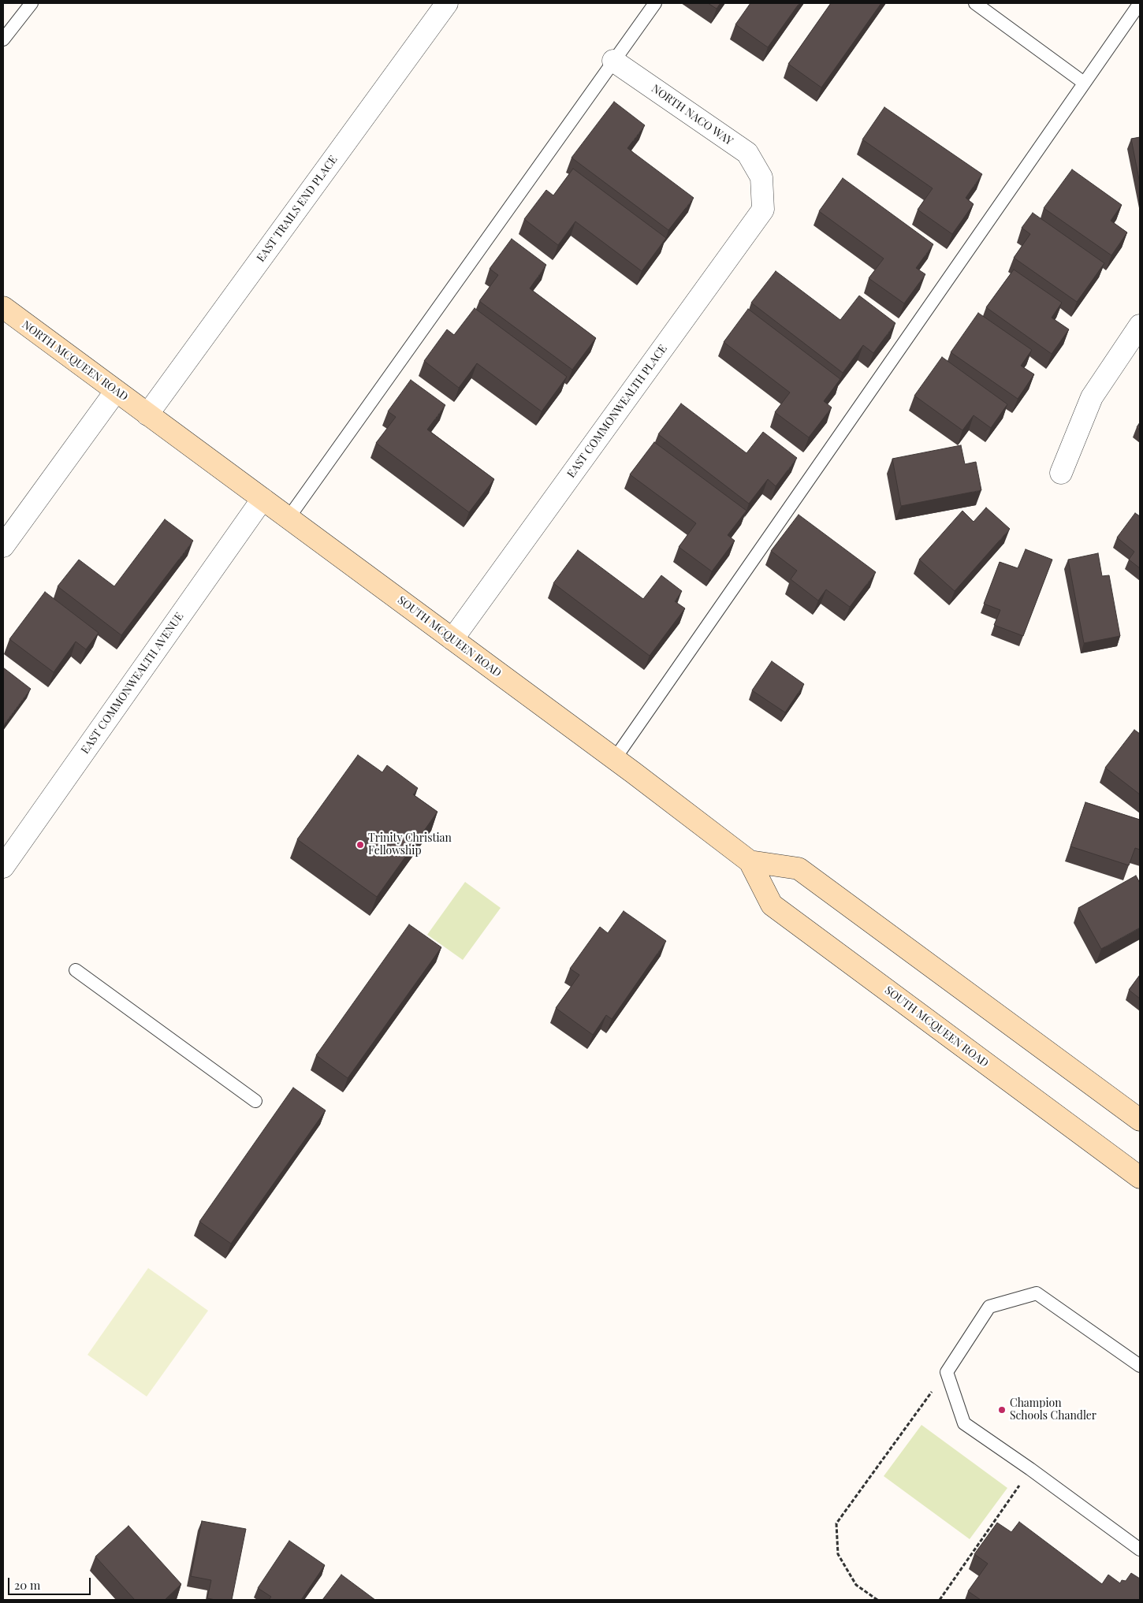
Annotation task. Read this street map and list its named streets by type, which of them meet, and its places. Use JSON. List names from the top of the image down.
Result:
{
  "streets": {
    "main road": ["NORTH MCQUEEN ROAD", "SOUTH MCQUEEN ROAD"],
    "street": [
      "NORTH NACO WAY",
      "EAST TRAILS END PLACE",
      "EAST COMMONWEALTH PLACE",
      "EAST COMMONWEALTH AVENUE"
    ]
  },
  "crossings": [
    ["NORTH NACO WAY", "EAST COMMONWEALTH PLACE"],
    ["EAST TRAILS END PLACE", "NORTH MCQUEEN ROAD"],
    ["EAST TRAILS END PLACE", "SOUTH MCQUEEN ROAD"],
    ["NORTH MCQUEEN ROAD", "SOUTH MCQUEEN ROAD"],
    ["EAST COMMONWEALTH PLACE", "SOUTH MCQUEEN ROAD"],
    ["SOUTH MCQUEEN ROAD", "EAST COMMONWEALTH AVENUE"]
  ],
  "places": ["Trinity Christian Fellowship", "Champion Schools Chandler"],
  "scale_bar": "20 m"
}
